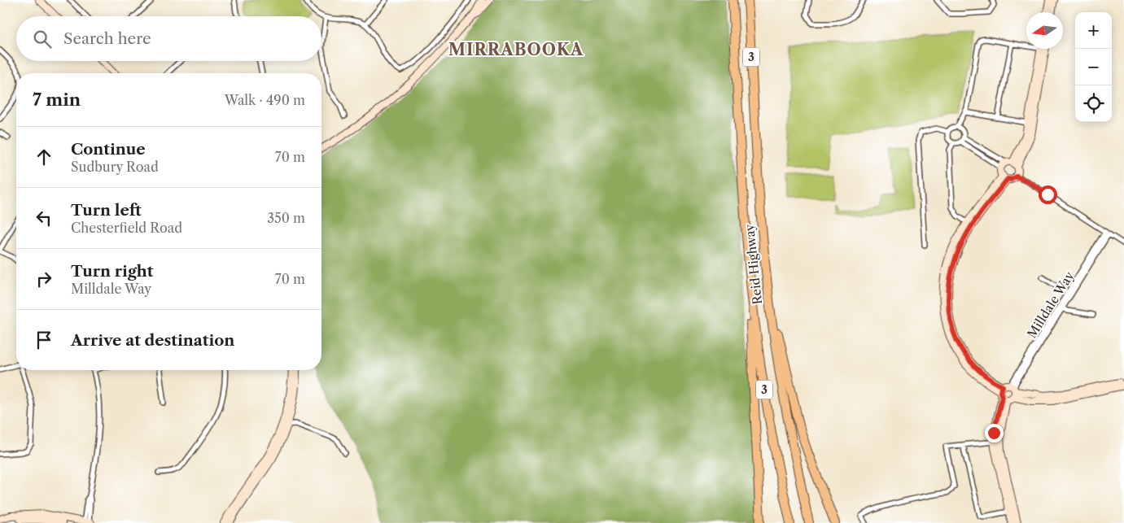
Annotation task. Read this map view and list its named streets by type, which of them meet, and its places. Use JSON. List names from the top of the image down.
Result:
{
  "streets": {
    "highway": ["3", "Reid Highway"],
    "street": ["Milldale Way"]
  },
  "districts": ["MIRRABOOKA"],
  "north": "left",
  "page": {
    "map_buttons": ["+", "−"],
    "search": "Search here",
    "heading": ["7 min", "Walk · 490 m"],
    "list": [
      ["Continue", "Sudbury Road", "70 m"],
      ["Turn left", "Chesterfield Road", "350 m"],
      ["Turn right", "Milldale Way", "70 m"],
      "Arrive at destination"
    ]
  }
}
